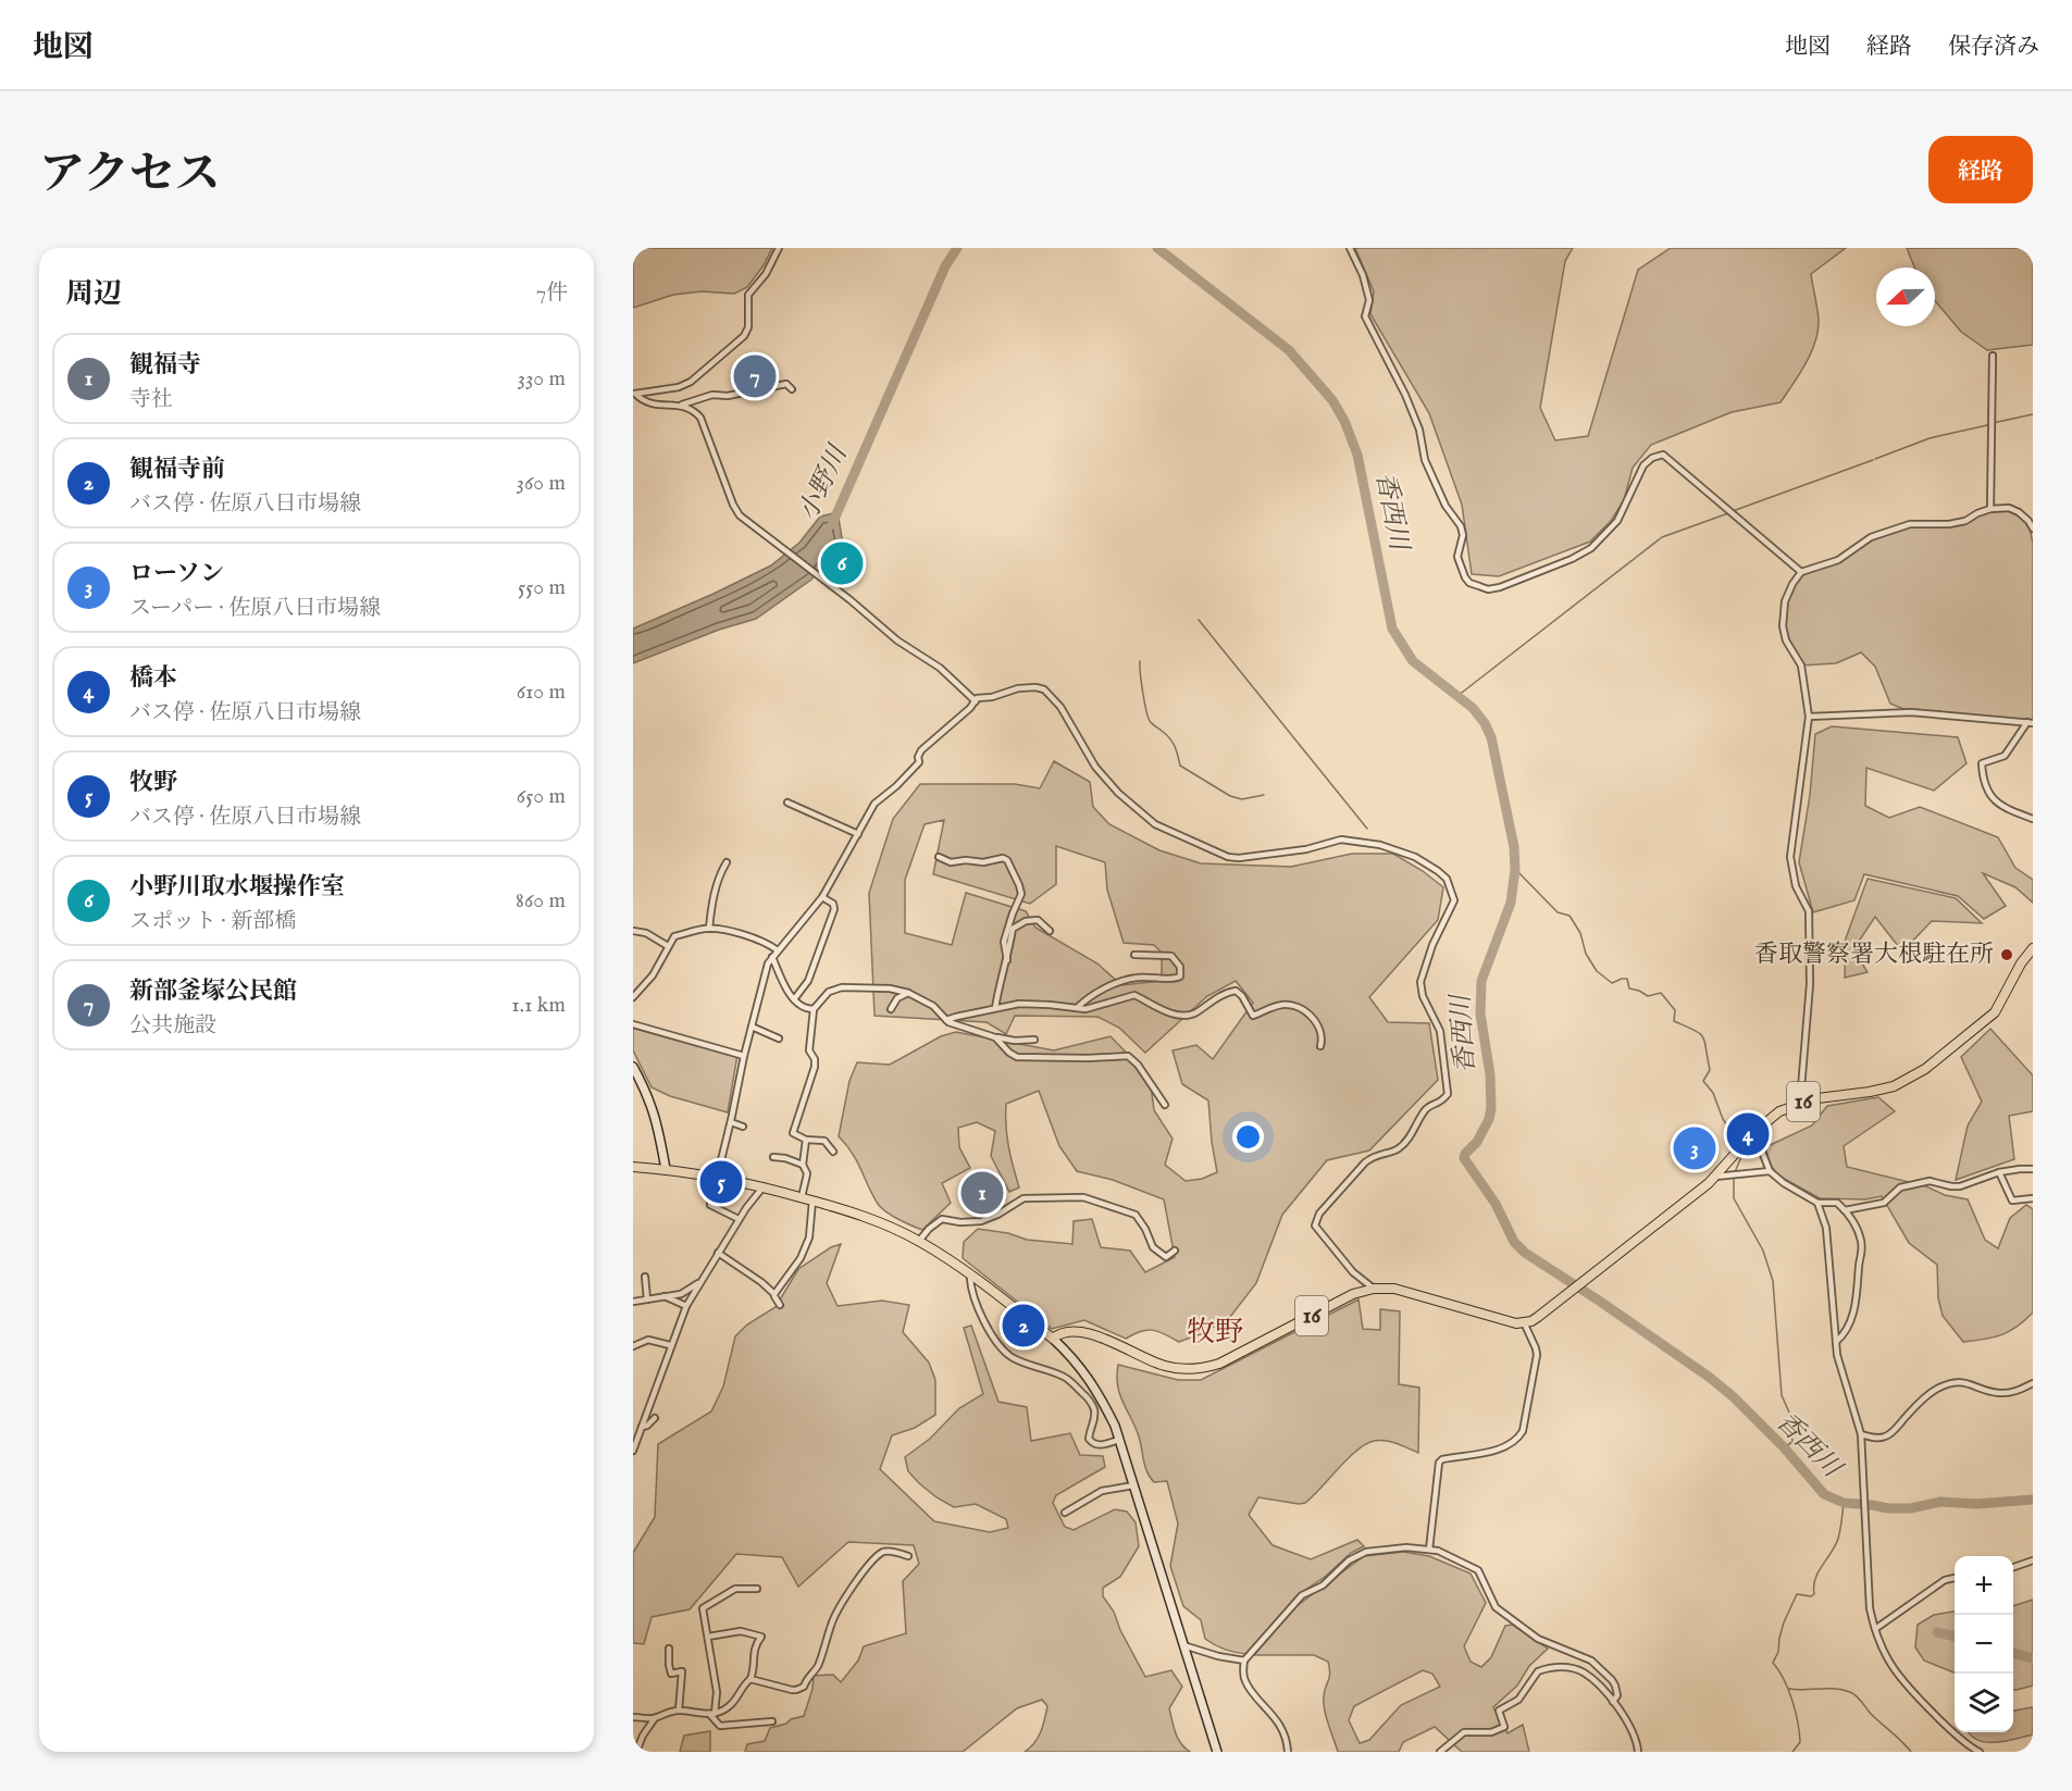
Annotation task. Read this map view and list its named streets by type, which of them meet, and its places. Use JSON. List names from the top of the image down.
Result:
{
  "streets": {
    "main road": ["16"]
  },
  "districts": ["牧野"],
  "water": ["小野川", "香西川"],
  "places": ["香取警察署大根駐在所"],
  "north": "left",
  "page": {
    "header": "地図",
    "nav": ["地図", "経路", "保存済み"],
    "title": "アクセス",
    "buttons": "経路",
    "heading": ["周辺", "7件"],
    "list": [
      {
        "mark": "1",
        "name": "観福寺",
        "note": "寺社",
        "value": "330 m"
      },
      {
        "mark": "2",
        "name": "観福寺前",
        "note": "バス停 · 佐原八日市場線",
        "value": "360 m"
      },
      {
        "mark": "3",
        "name": "ローソン",
        "note": "スーパー · 佐原八日市場線",
        "value": "550 m"
      },
      {
        "mark": "4",
        "name": "橋本",
        "note": "バス停 · 佐原八日市場線",
        "value": "610 m"
      },
      {
        "mark": "5",
        "name": "牧野",
        "note": "バス停 · 佐原八日市場線",
        "value": "650 m"
      },
      {
        "mark": "6",
        "name": "小野川取水堰操作室",
        "note": "スポット · 新部橋",
        "value": "860 m"
      },
      {
        "mark": "7",
        "name": "新部釜塚公民館",
        "note": "公共施設",
        "value": "1.1 km"
      }
    ],
    "pins": [
      "7",
      "6",
      "4",
      "3",
      "5",
      "1",
      "2"
    ],
    "map_buttons": ["+", "−"]
  }
}
